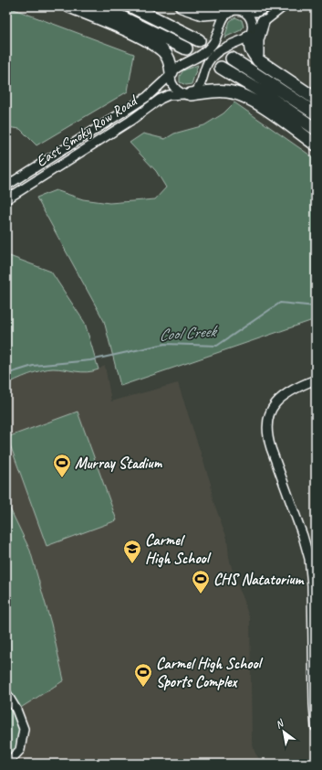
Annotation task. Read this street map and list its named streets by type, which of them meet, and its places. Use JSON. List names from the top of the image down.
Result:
{
  "streets": {
    "street": ["East Smoky Row Road"]
  },
  "water": ["Cool Creek"],
  "places": {
    "sports": ["Murray Stadium", "CHS Natatorium", "Carmel High School Sports Complex"],
    "school or university": ["Carmel High School"]
  },
  "north": "top left"
}
